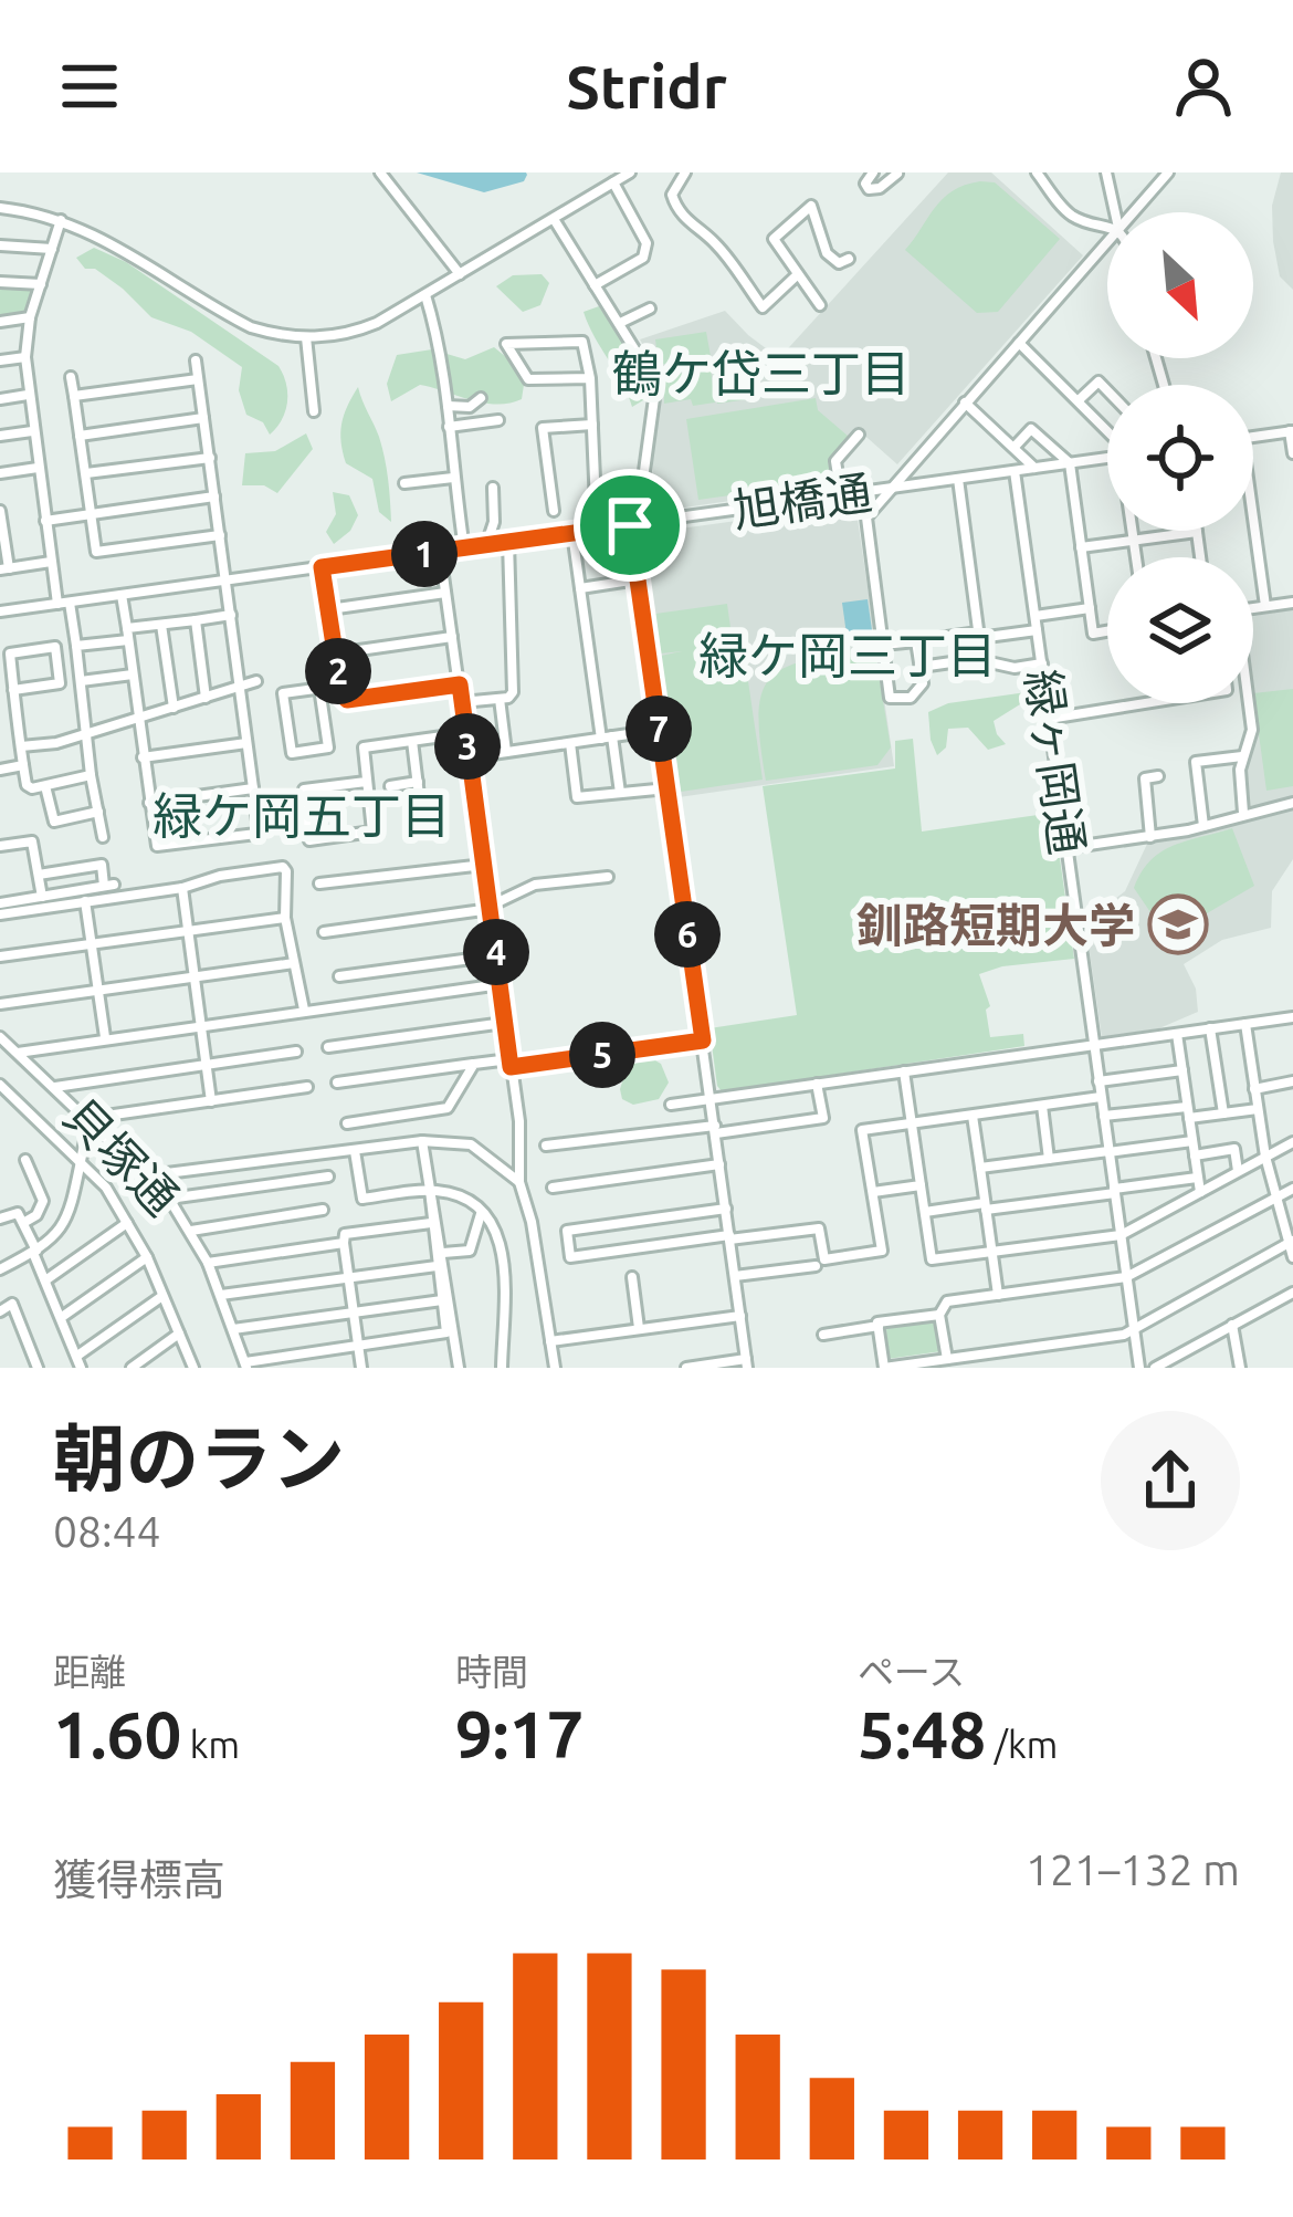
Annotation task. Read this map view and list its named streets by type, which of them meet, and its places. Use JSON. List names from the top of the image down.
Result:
{
  "streets": {
    "street": ["旭橋通", "緑ヶ岡通", "貝塚通"]
  },
  "crossings": [
    ["旭橋通", "緑ヶ岡通"]
  ],
  "districts": ["鶴ケ岱三丁目", "緑ケ岡三丁目", "緑ケ岡五丁目"],
  "places": {
    "school or university": ["釧路短期大学"]
  },
  "north": "bottom right",
  "page": {
    "header": "Stridr",
    "pins": [
      "1",
      "2",
      "7",
      "3",
      "6",
      "4",
      "5"
    ],
    "heading": ["朝のラン", "08:44"],
    "stats": [
      ["距離", "1.60 km"],
      ["時間", "9:17"],
      ["ペース", "5:48 /km"]
    ],
    "chart": ["獲得標高", "121–132 m"]
  }
}
